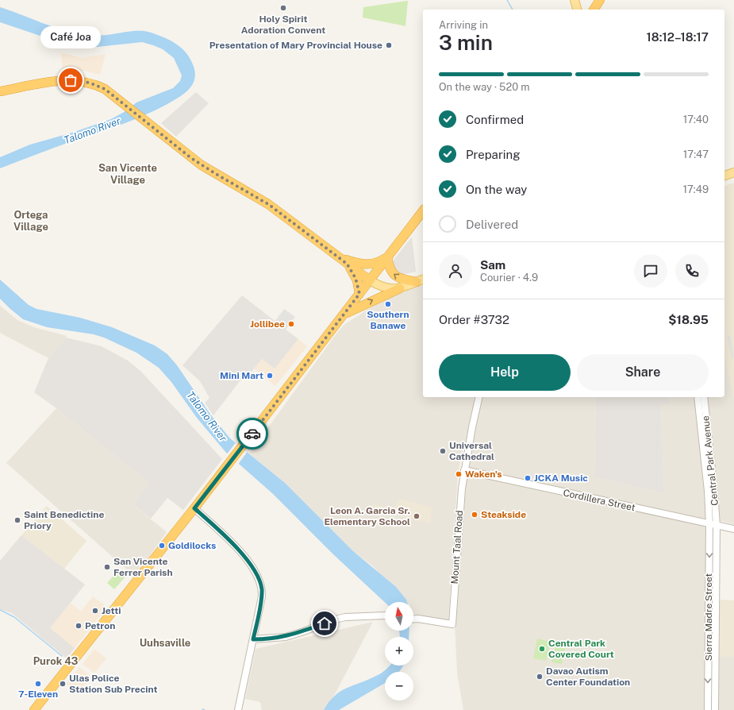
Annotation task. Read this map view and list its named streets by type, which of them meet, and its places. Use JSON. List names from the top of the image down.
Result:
{
  "streets": {
    "street": [
      "Central Park Avenue",
      "Cordillera Street",
      "Mount Taal Road",
      "Sierra Madre Street"
    ]
  },
  "crossings": [
    ["Central Park Avenue", "Cordillera Street"],
    ["Central Park Avenue", "Sierra Madre Street"],
    ["Cordillera Street", "Mount Taal Road"],
    ["Cordillera Street", "Sierra Madre Street"]
  ],
  "districts": [
    "San Vicente Village",
    "Ortega Village",
    "Uuhsaville",
    "Purok 43"
  ],
  "water": ["Talomo River"],
  "places": [
    "Holy Spirit Adoration Convent",
    "Presentation of Mary Provincial House",
    "Café Joa",
    "Southern Banawe",
    "Jollibee",
    "Mini Mart",
    "Universal Cathedral",
    "Waken's",
    "JCKA Music",
    "Steakside",
    "Leon A. Garcia Sr. Elementary School",
    "Saint Benedictine Priory",
    "Goldilocks",
    "San Vicente Ferrer Parish",
    "Jetti",
    "Petron",
    "Central Park Covered Court",
    "Davao Autism Center Foundation",
    "7-Eleven",
    "Ulas Police Station Sub Precint"
  ],
  "north": "top",
  "page": {
    "heading": ["3 min", "Arriving in", "18:12–18:17"],
    "panel": [
      "Sam",
      "Courier · 4.9",
      "Order #3732",
      "$18.95"
    ],
    "bubble": "Café Joa",
    "bar": "On the way · 520 m",
    "list": [
      ["Confirmed", "17:40"],
      ["Preparing", "17:47"],
      ["On the way", "17:49"],
      "Delivered"
    ],
    "buttons": ["Help", "Share"],
    "map_buttons": ["+", "−"]
  }
}
